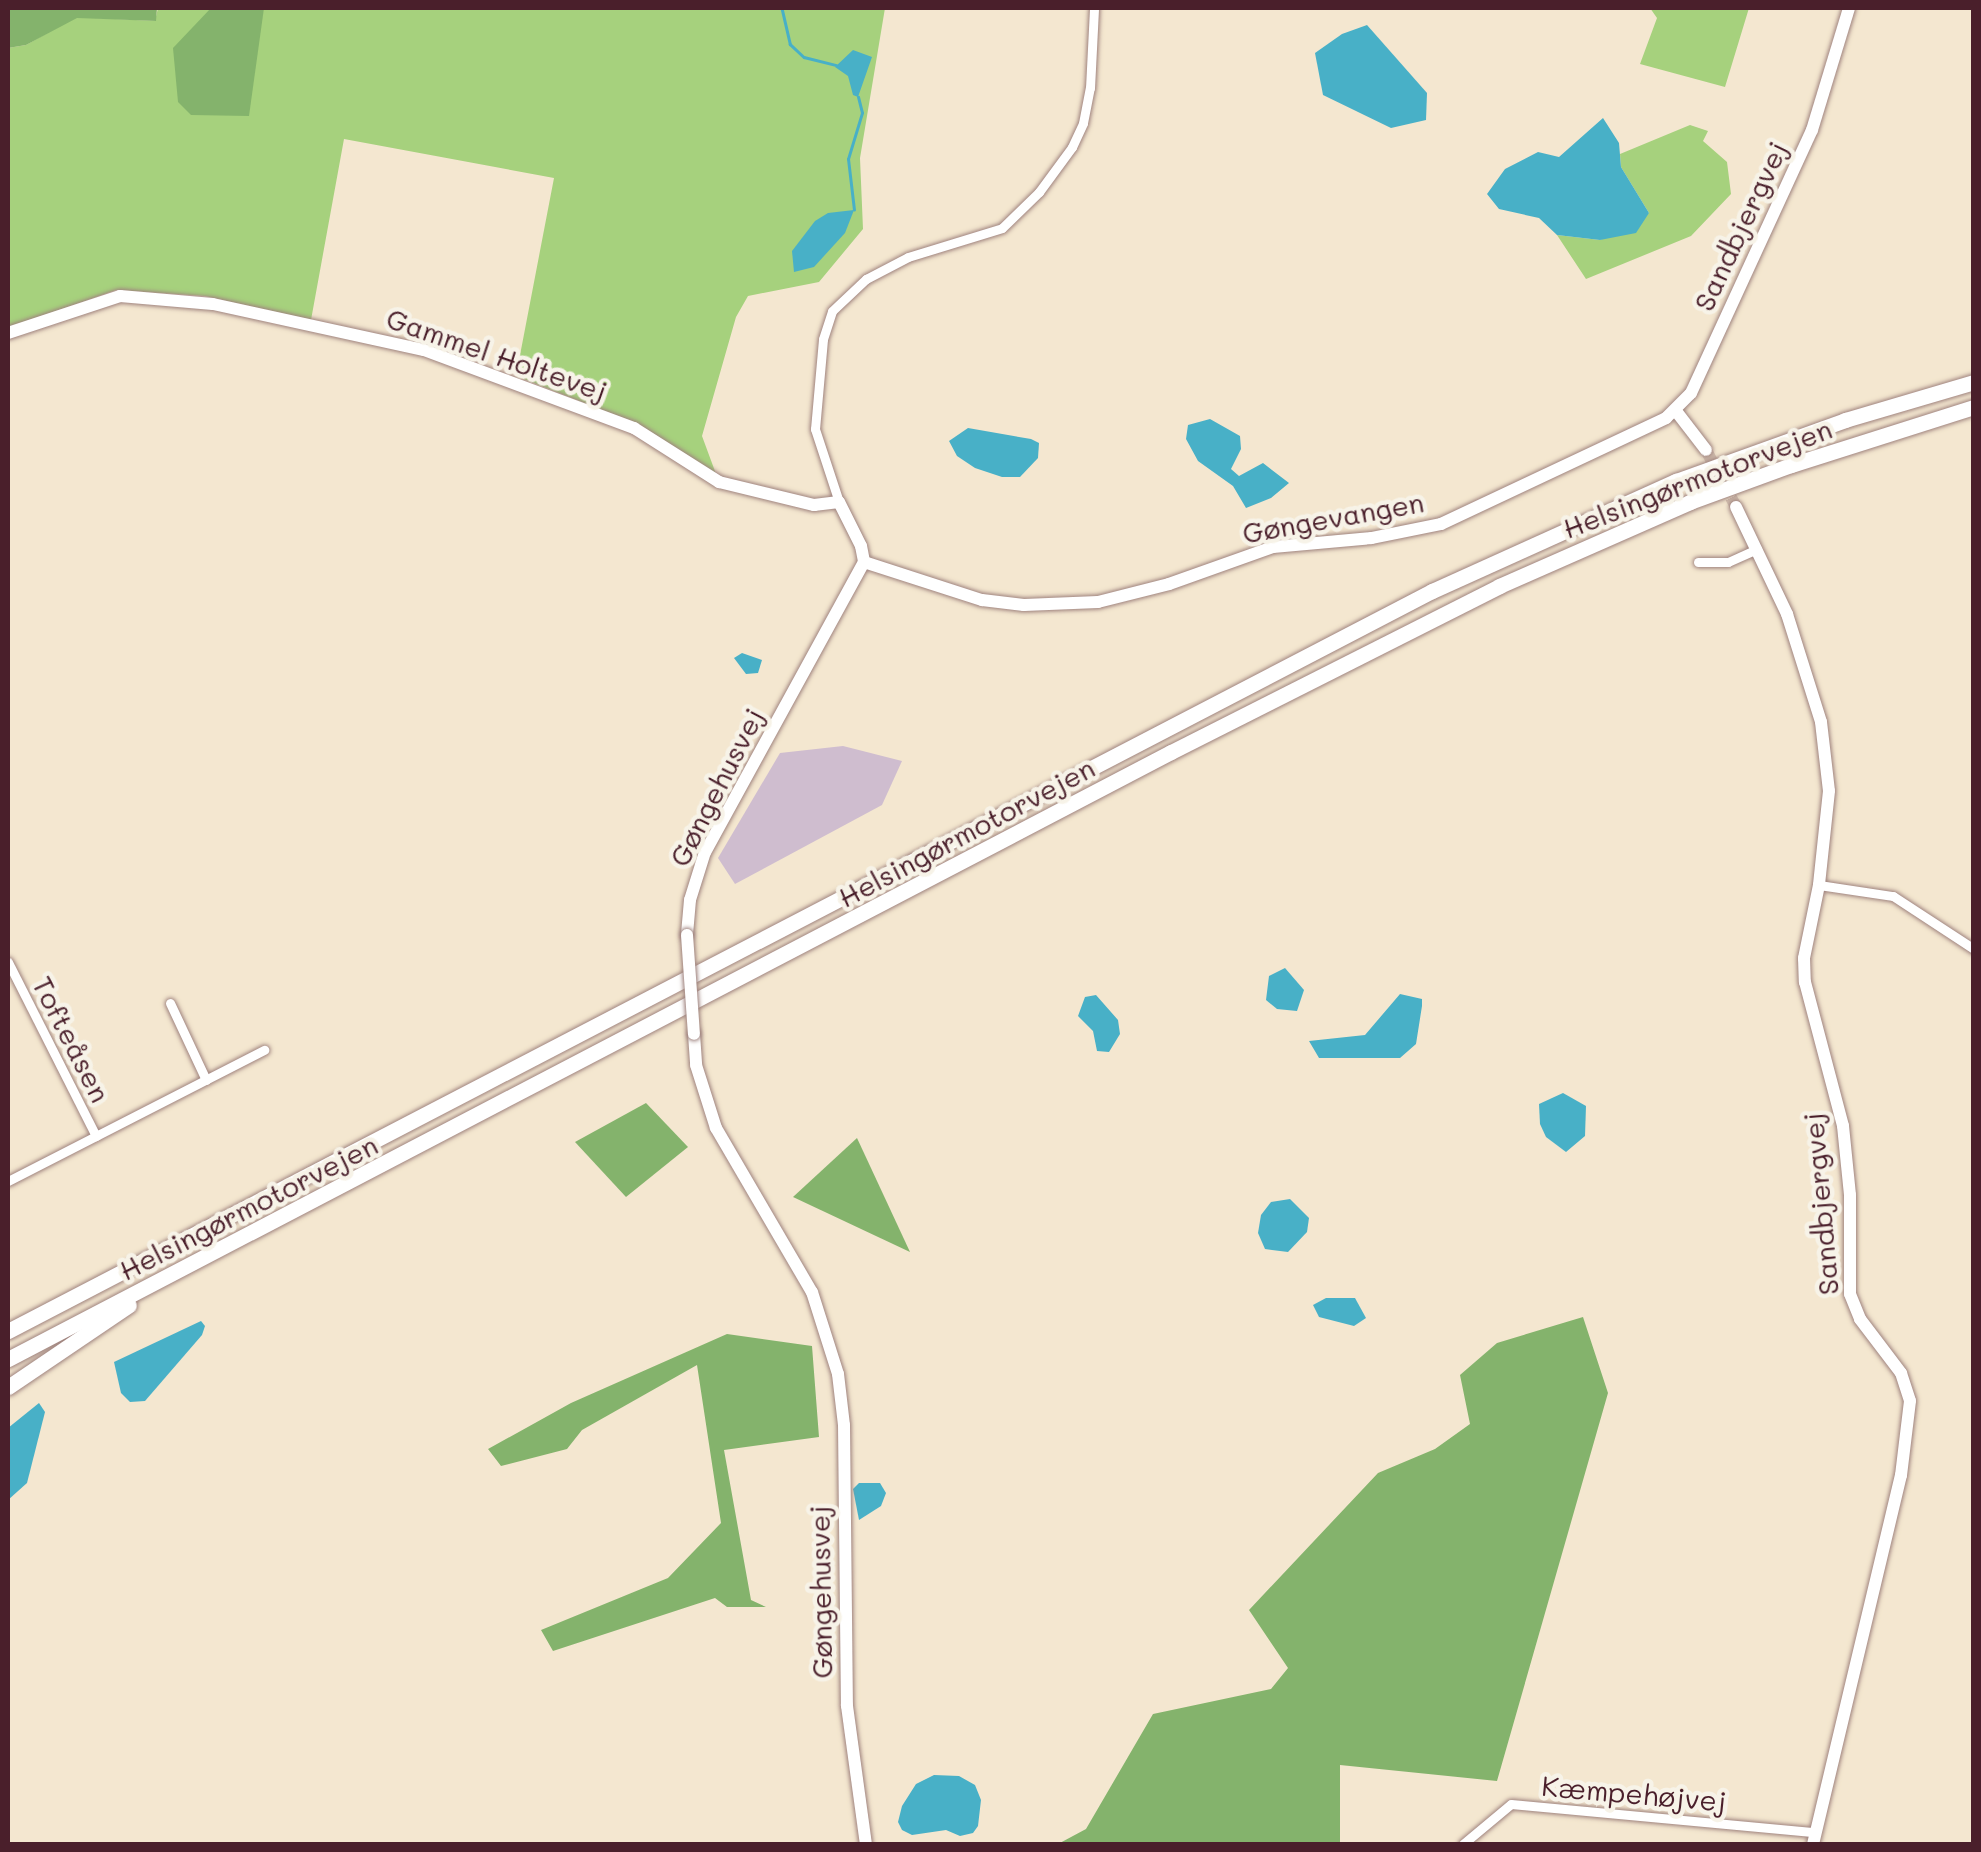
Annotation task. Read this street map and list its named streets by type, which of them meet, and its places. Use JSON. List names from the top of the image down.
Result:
{
  "streets": {
    "highway": ["Helsingørmotorvejen"],
    "street": [
      "Sandbjergvej",
      "Gammel Holtevej",
      "Gøngevangen",
      "Gøngehusvej",
      "Tofteåsen",
      "Kæmpehøjvej"
    ]
  },
  "crossings": [
    ["Sandbjergvej", "Gøngevangen"],
    ["Sandbjergvej", "Kæmpehøjvej"],
    ["Gøngevangen", "Gøngehusvej"]
  ]
}
